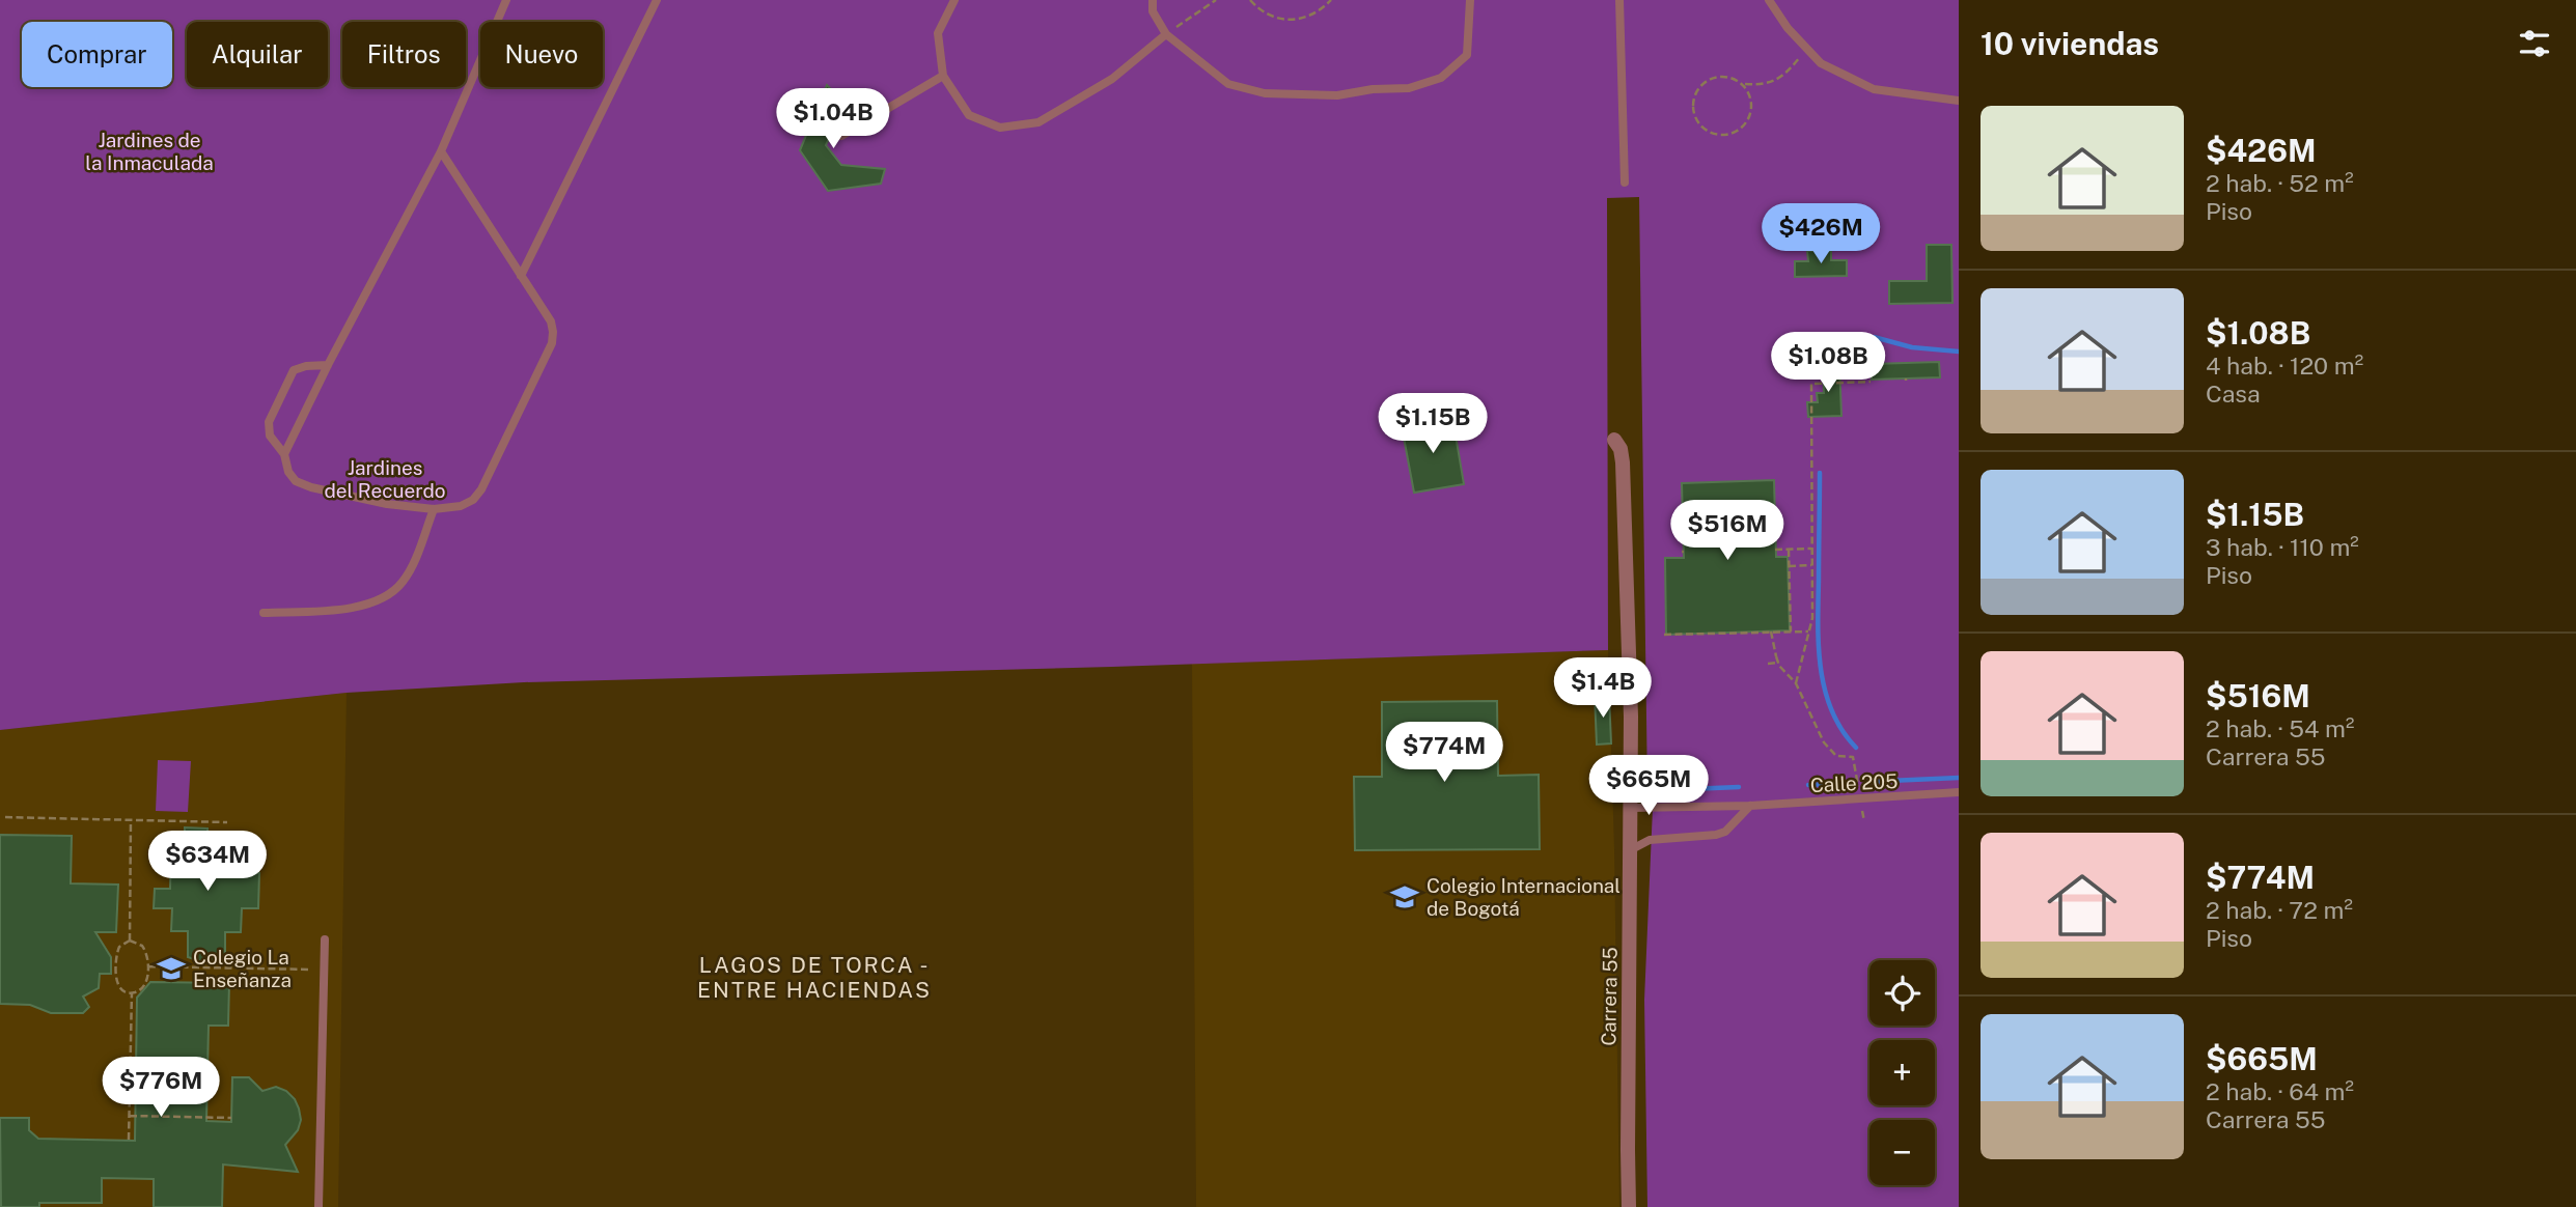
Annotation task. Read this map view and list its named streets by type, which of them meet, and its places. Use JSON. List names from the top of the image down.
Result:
{
  "streets": {
    "street": ["Carrera 55"],
    "lane": ["Calle 205"]
  },
  "crossings": [
    ["Calle 205", "Carrera 55"]
  ],
  "districts": ["LAGOS DE TORCA - ENTRE HACIENDAS"],
  "parks": ["Jardines de la Inmaculada", "Jardines del Recuerdo"],
  "places": {
    "school or university": ["Colegio Internacional de Bogotá", "Colegio La Enseñanza"]
  },
  "page": {
    "heading": "10 viviendas",
    "chip": [
      "Comprar",
      "Alquilar",
      "Filtros",
      "Nuevo"
    ],
    "list": [
      {
        "name": "$426M",
        "note": "2 hab. · 52 m² · Piso"
      },
      {
        "name": "$1.08B",
        "note": "4 hab. · 120 m² · Casa"
      },
      {
        "name": "$1.15B",
        "note": "3 hab. · 110 m² · Piso"
      },
      {
        "name": "$516M",
        "note": "2 hab. · 54 m² · Carrera 55"
      },
      {
        "name": "$774M",
        "note": "2 hab. · 72 m² · Piso"
      },
      {
        "name": "$665M",
        "note": "2 hab. · 64 m² · Carrera 55"
      }
    ],
    "price": [
      "$1.04B",
      "$426M",
      "$1.08B",
      "$1.15B",
      "$516M",
      "$1.4B",
      "$774M",
      "$665M",
      "$634M",
      "$776M"
    ],
    "map_buttons": ["+", "−"]
  }
}
